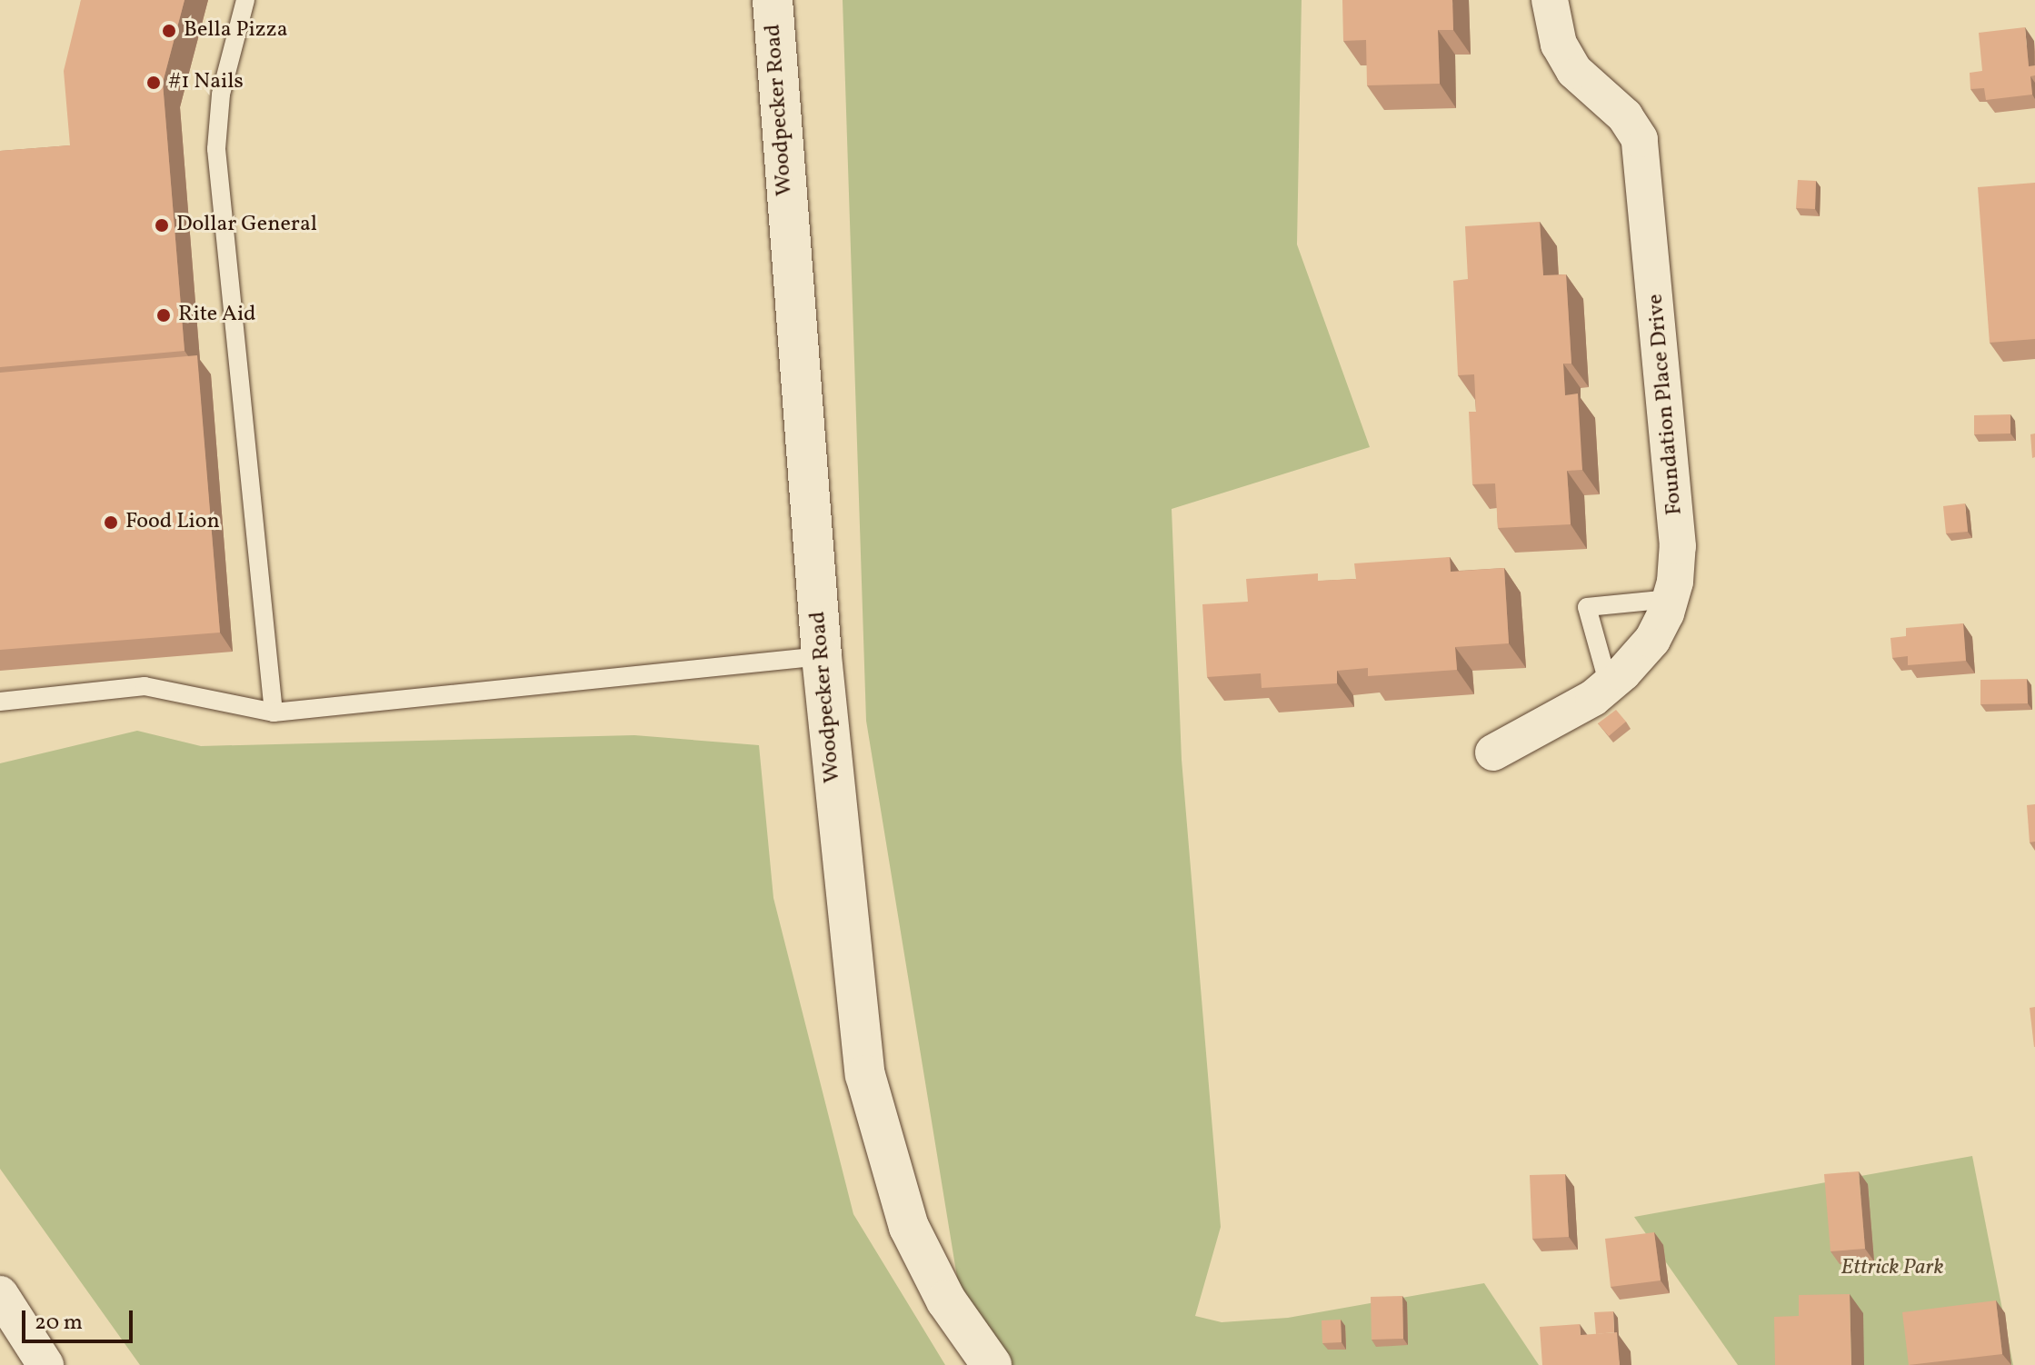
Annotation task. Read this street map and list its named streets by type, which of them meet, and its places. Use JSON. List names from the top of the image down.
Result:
{
  "streets": {
    "main road": ["Woodpecker Road"],
    "street": ["Foundation Place Drive"]
  },
  "parks": ["Ettrick Park"],
  "places": [
    "Bella Pizza",
    "#1 Nails",
    "Dollar General",
    "Rite Aid",
    "Food Lion"
  ],
  "scale_bar": "20 m"
}
